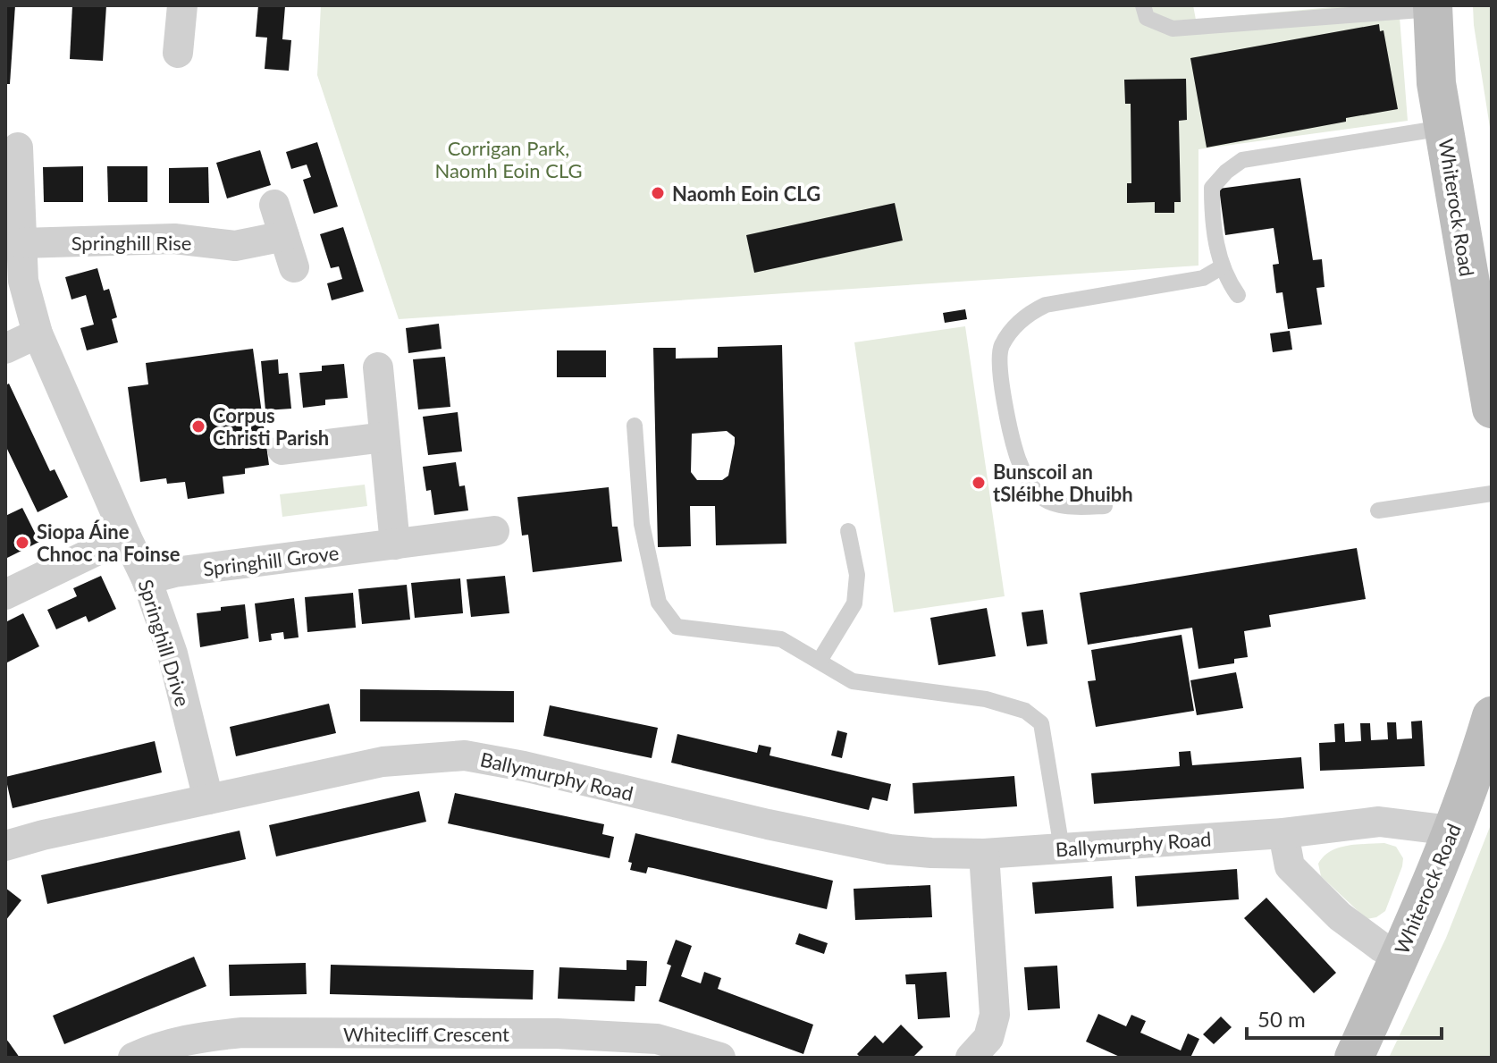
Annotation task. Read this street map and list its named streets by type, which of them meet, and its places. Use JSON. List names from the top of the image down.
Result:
{
  "streets": {
    "street": [
      "Whiterock Road",
      "Springhill Rise",
      "Springhill Grove",
      "Springhill Drive",
      "Ballymurphy Road",
      "Whitecliff Crescent"
    ]
  },
  "crossings": [
    ["Whiterock Road", "Ballymurphy Road"],
    ["Springhill Rise", "Springhill Drive"],
    ["Springhill Grove", "Springhill Drive"],
    ["Springhill Drive", "Ballymurphy Road"]
  ],
  "parks": ["Corrigan Park, Naomh Eoin CLG"],
  "places": [
    "Naomh Eoin CLG",
    "Corpus Christi Parish",
    "Bunscoil an tSléibhe Dhuibh",
    "Siopa Áine Chnoc na Foinse"
  ],
  "scale_bar": "50 m"
}
